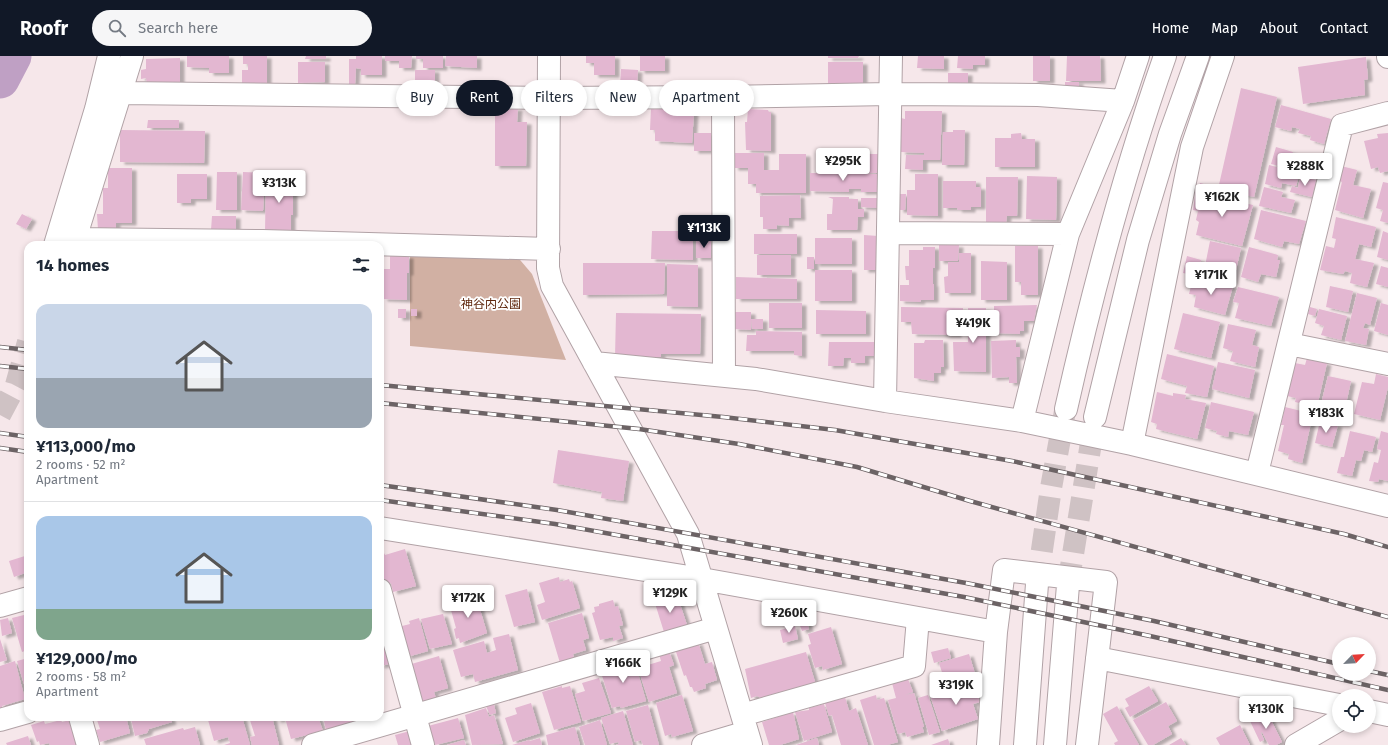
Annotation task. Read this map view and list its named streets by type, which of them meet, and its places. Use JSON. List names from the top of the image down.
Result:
{
  "parks": ["神谷内公園"],
  "north": "top right",
  "page": {
    "header": "Roofr",
    "search": "Search here",
    "nav": [
      "Home",
      "Map",
      "About",
      "Contact"
    ],
    "chip": [
      "Buy",
      "Rent",
      "Filters",
      "New",
      "Apartment"
    ],
    "price": [
      "¥295K",
      "¥288K",
      "¥313K",
      "¥162K",
      "¥113K",
      "¥171K",
      "¥419K",
      "¥183K",
      "¥129K",
      "¥172K",
      "¥260K",
      "¥166K",
      "¥319K",
      "¥130K"
    ],
    "heading": "14 homes",
    "list": [
      {
        "name": "¥113,000/mo",
        "note": "2 rooms · 52 m² · Apartment"
      },
      {
        "name": "¥129,000/mo",
        "note": "2 rooms · 58 m² · Apartment"
      }
    ]
  }
}
